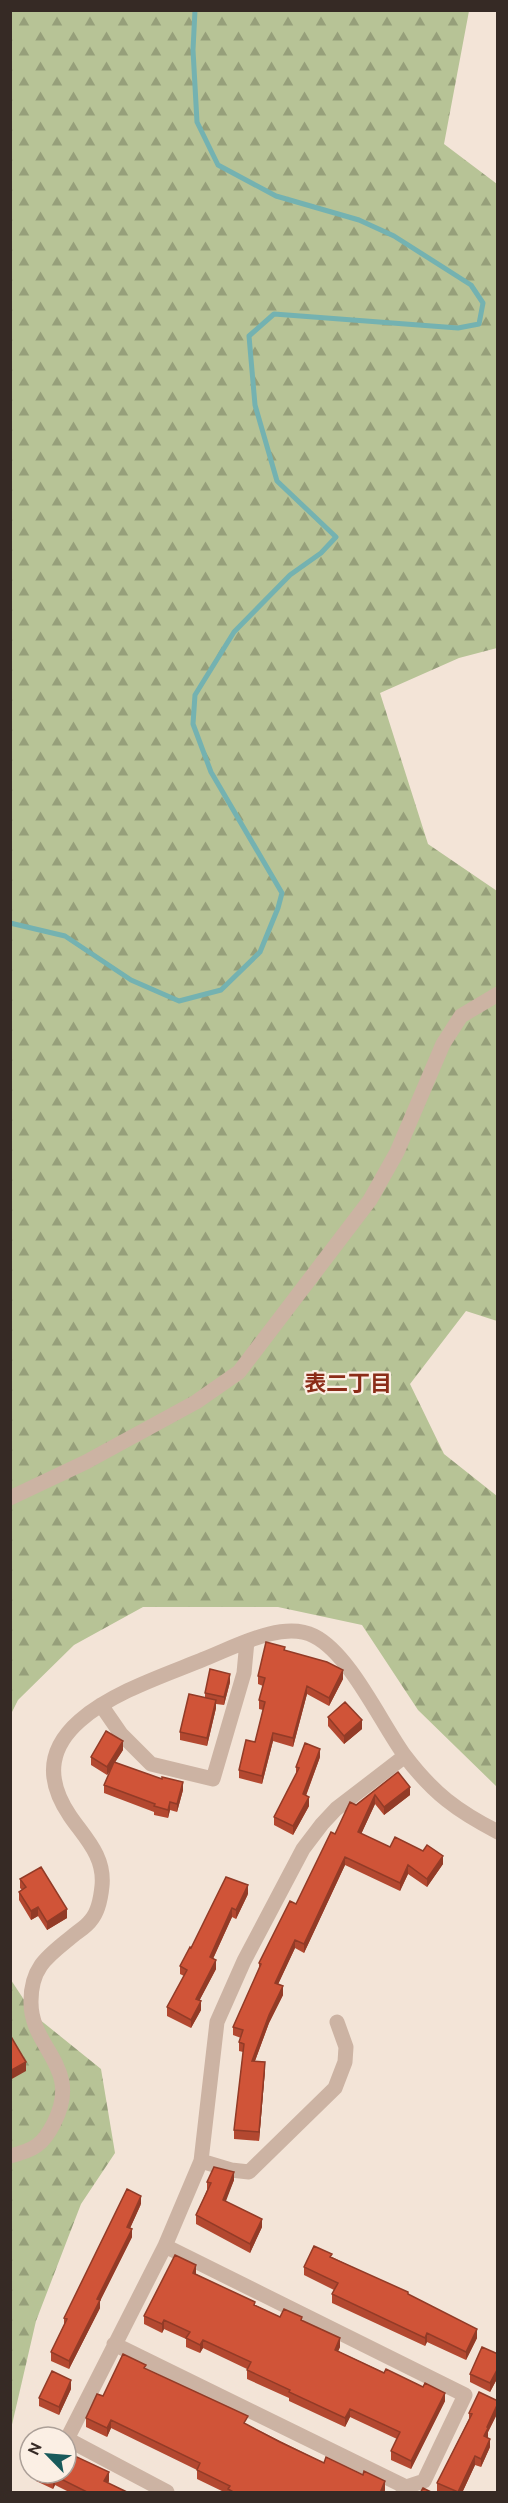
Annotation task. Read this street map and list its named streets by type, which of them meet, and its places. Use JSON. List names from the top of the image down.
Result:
{
  "districts": ["表二丁目"],
  "north": "top left"
}
